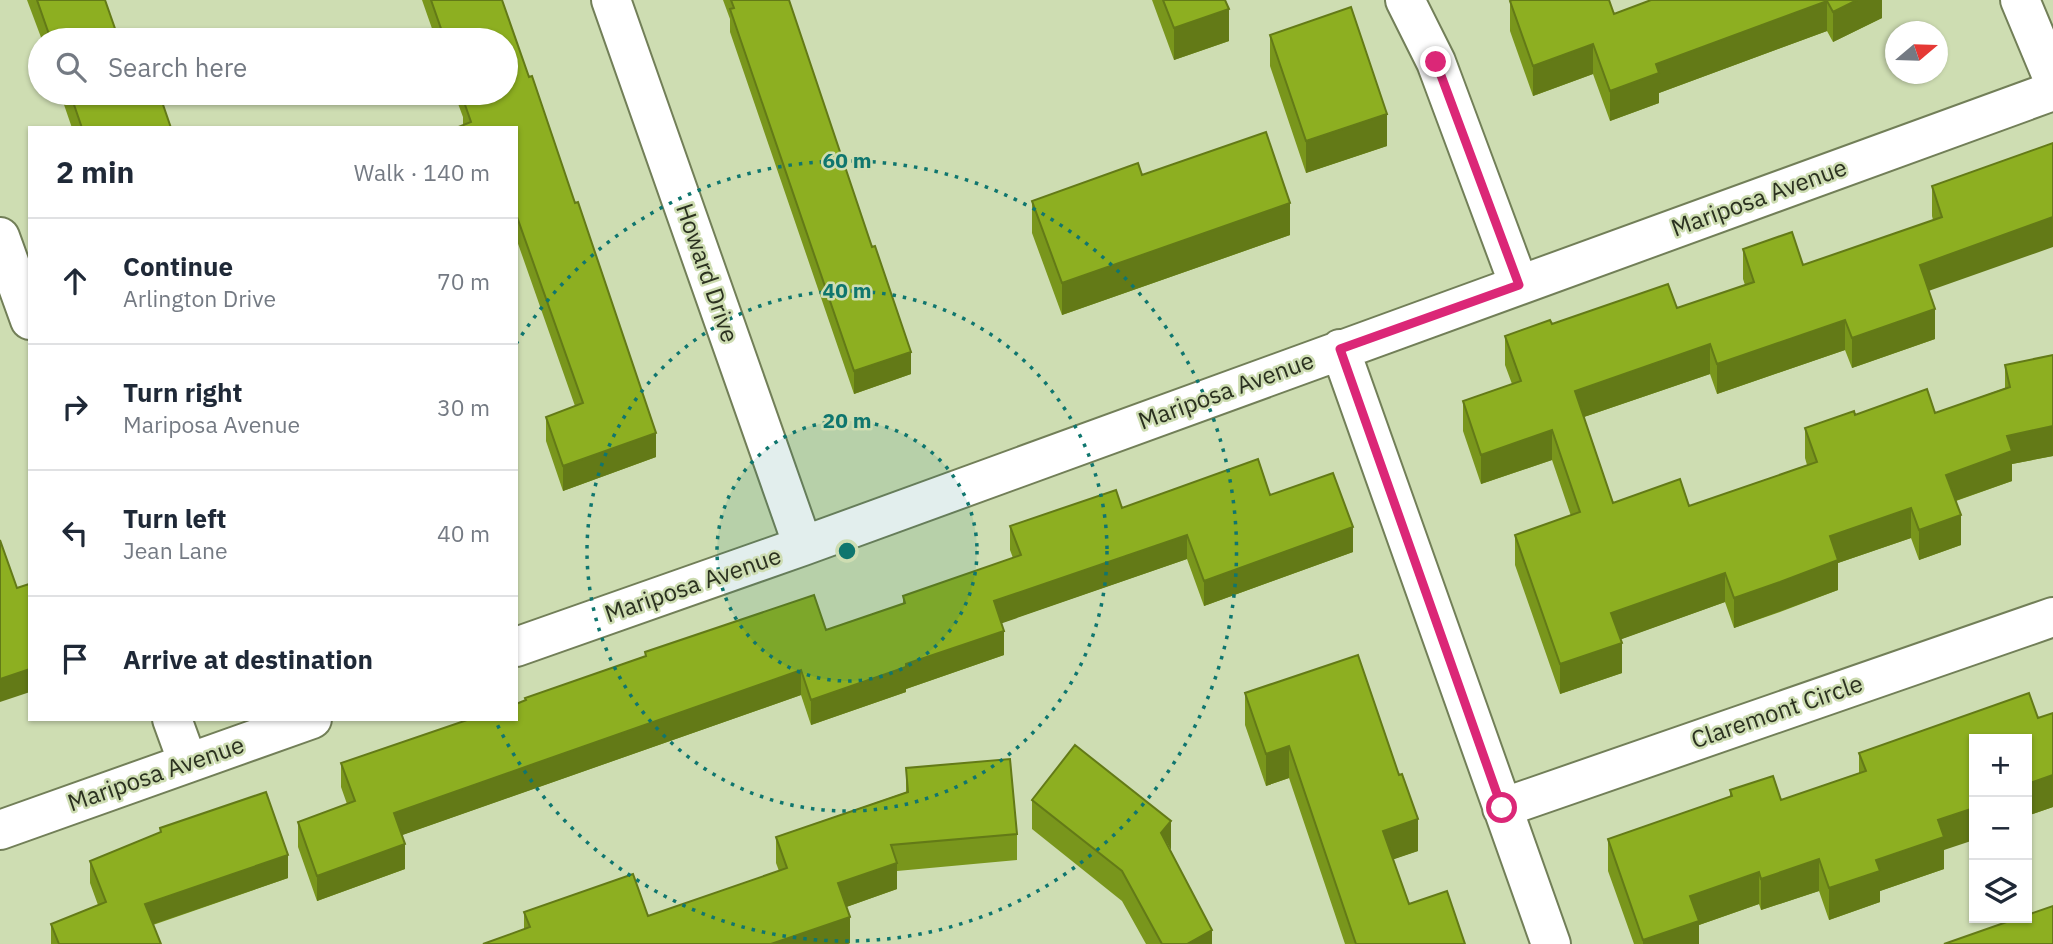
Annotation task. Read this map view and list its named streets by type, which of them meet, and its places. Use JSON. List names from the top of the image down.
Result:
{
  "streets": {
    "street": ["Mariposa Avenue", "Howard Drive", "Claremont Circle"]
  },
  "crossings": [
    ["Mariposa Avenue", "Howard Drive"]
  ],
  "north": "right",
  "page": {
    "search": "Search here",
    "heading": ["2 min", "Walk · 140 m"],
    "list": [
      ["Continue", "Arlington Drive", "70 m"],
      ["Turn right", "Mariposa Avenue", "30 m"],
      ["Turn left", "Jean Lane", "40 m"],
      "Arrive at destination"
    ],
    "map_buttons": ["+", "−"]
  },
  "rings": ["60 m", "40 m", "20 m"]
}
